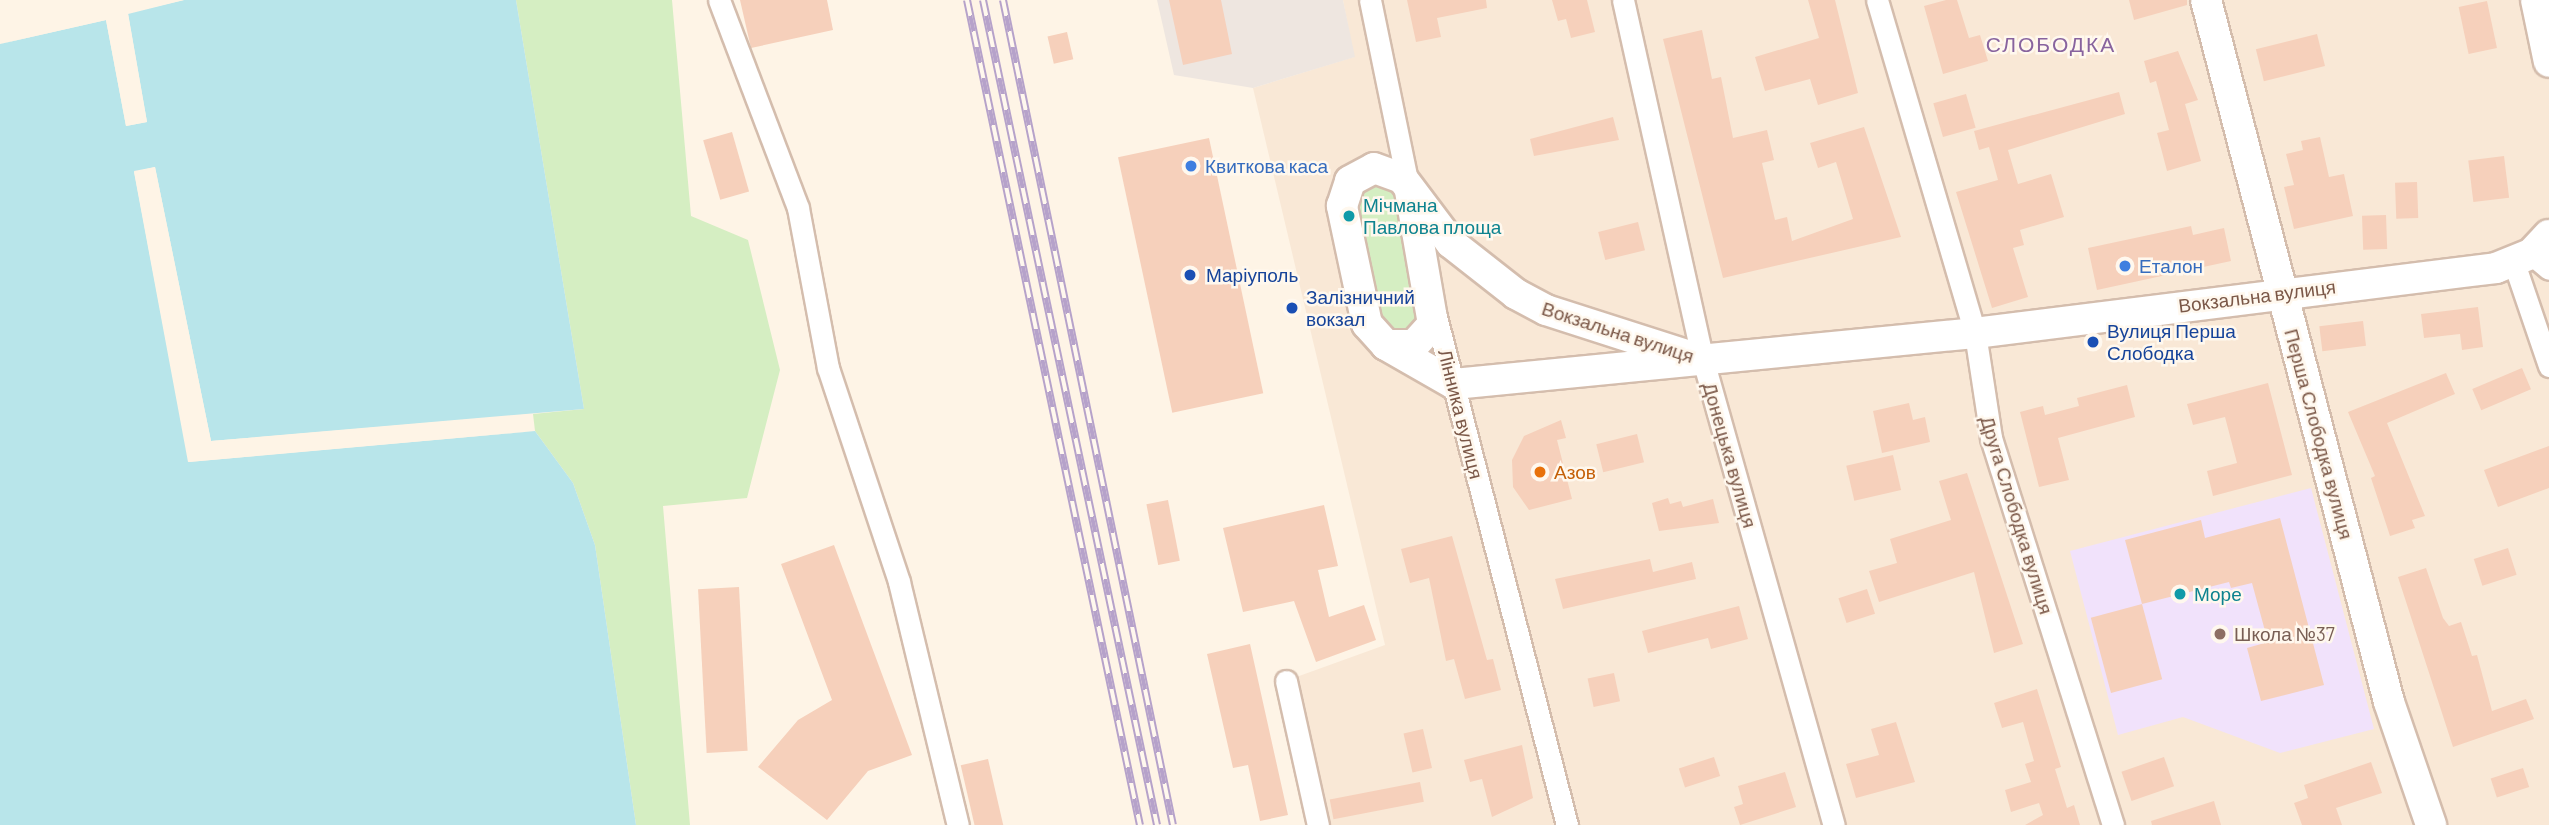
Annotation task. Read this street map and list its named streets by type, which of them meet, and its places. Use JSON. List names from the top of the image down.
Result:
{
  "streets": {
    "street": [
      "Вокзальна вулиця",
      "Лінника вулиця",
      "Перша Слободка вулиця",
      "Донецька вулиця",
      "Друга Слободка вулиця"
    ]
  },
  "crossings": [
    ["Вокзальна вулиця", "Лінника вулиця"],
    ["Вокзальна вулиця", "Перша Слободка вулиця"],
    ["Вокзальна вулиця", "Донецька вулиця"],
    ["Вокзальна вулиця", "Друга Слободка вулиця"]
  ],
  "districts": ["СЛОБОДКА"],
  "places": [
    "Квиткова каса",
    "Мічмана Павлова площа",
    "Еталон",
    "Маріуполь",
    "Залізничний вокзал",
    "Вулиця Перша Слободка",
    "Азов",
    "Море",
    "Школа №37"
  ]
}
